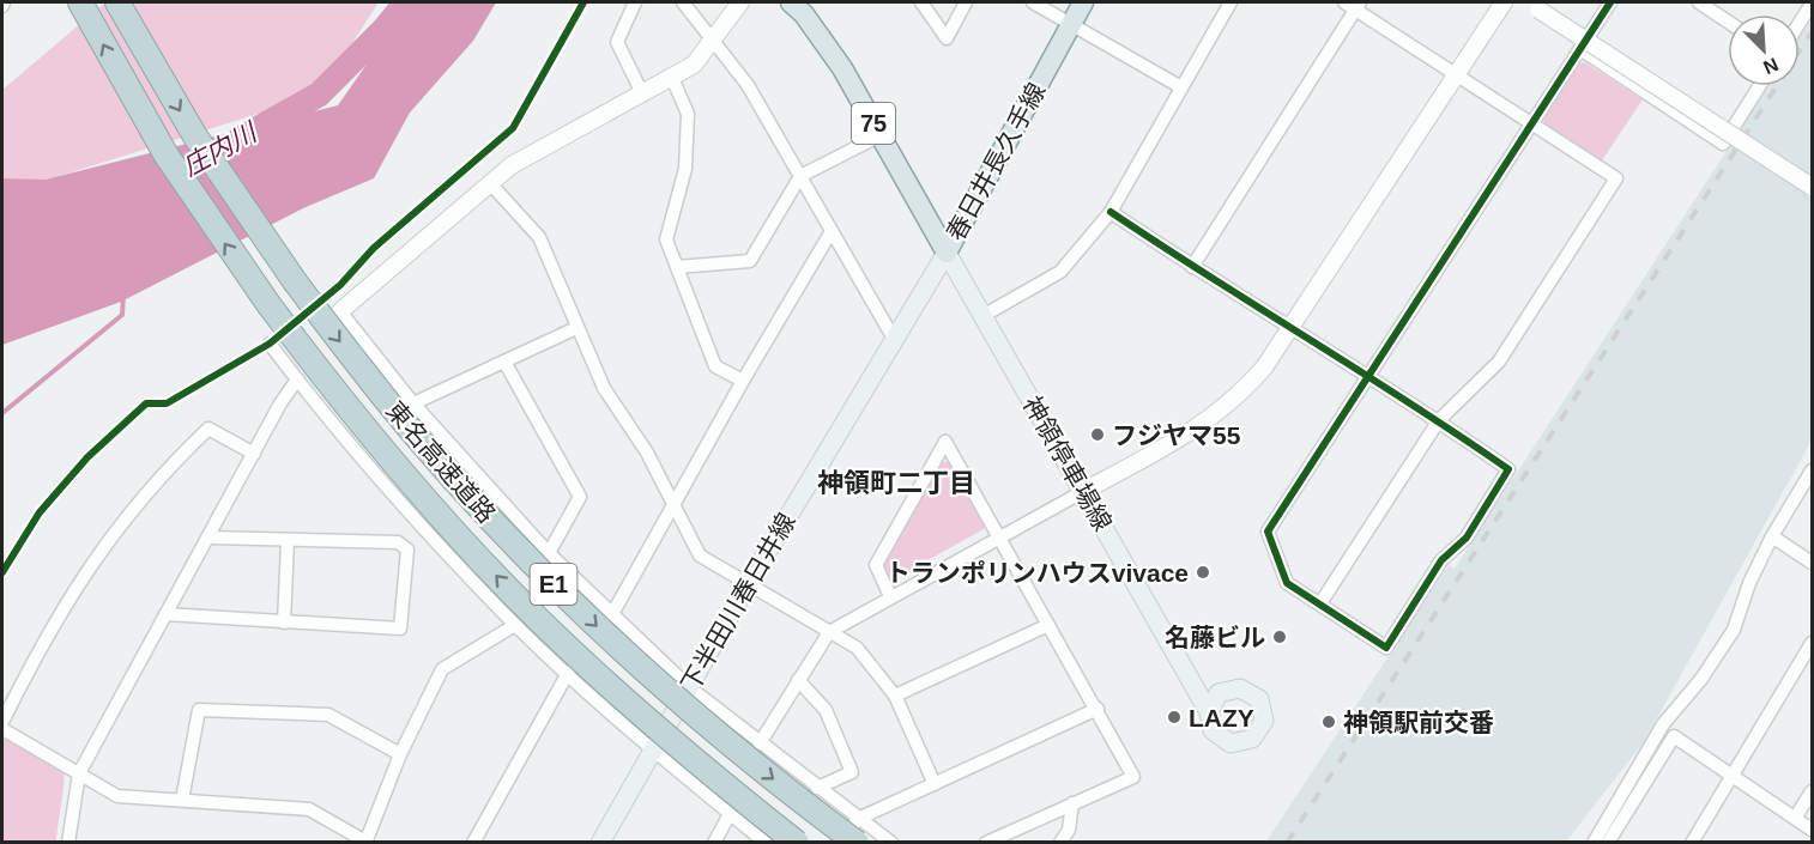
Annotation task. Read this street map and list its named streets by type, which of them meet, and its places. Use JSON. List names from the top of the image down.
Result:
{
  "streets": {
    "highway": ["東名高速道路", "E1"],
    "main road": [
      "75",
      "春日井長久手線",
      "神領停車場線",
      "下半田川春日井線"
    ]
  },
  "crossings": [
    ["春日井長久手線", "神領停車場線"],
    ["春日井長久手線", "下半田川春日井線"],
    ["神領停車場線", "下半田川春日井線"]
  ],
  "districts": ["神領町二丁目"],
  "water": ["庄内川"],
  "places": [
    "フジヤマ55",
    "トランポリンハウスvivace",
    "名藤ビル",
    "LAZY",
    "神領駅前交番"
  ],
  "north": "bottom right"
}
